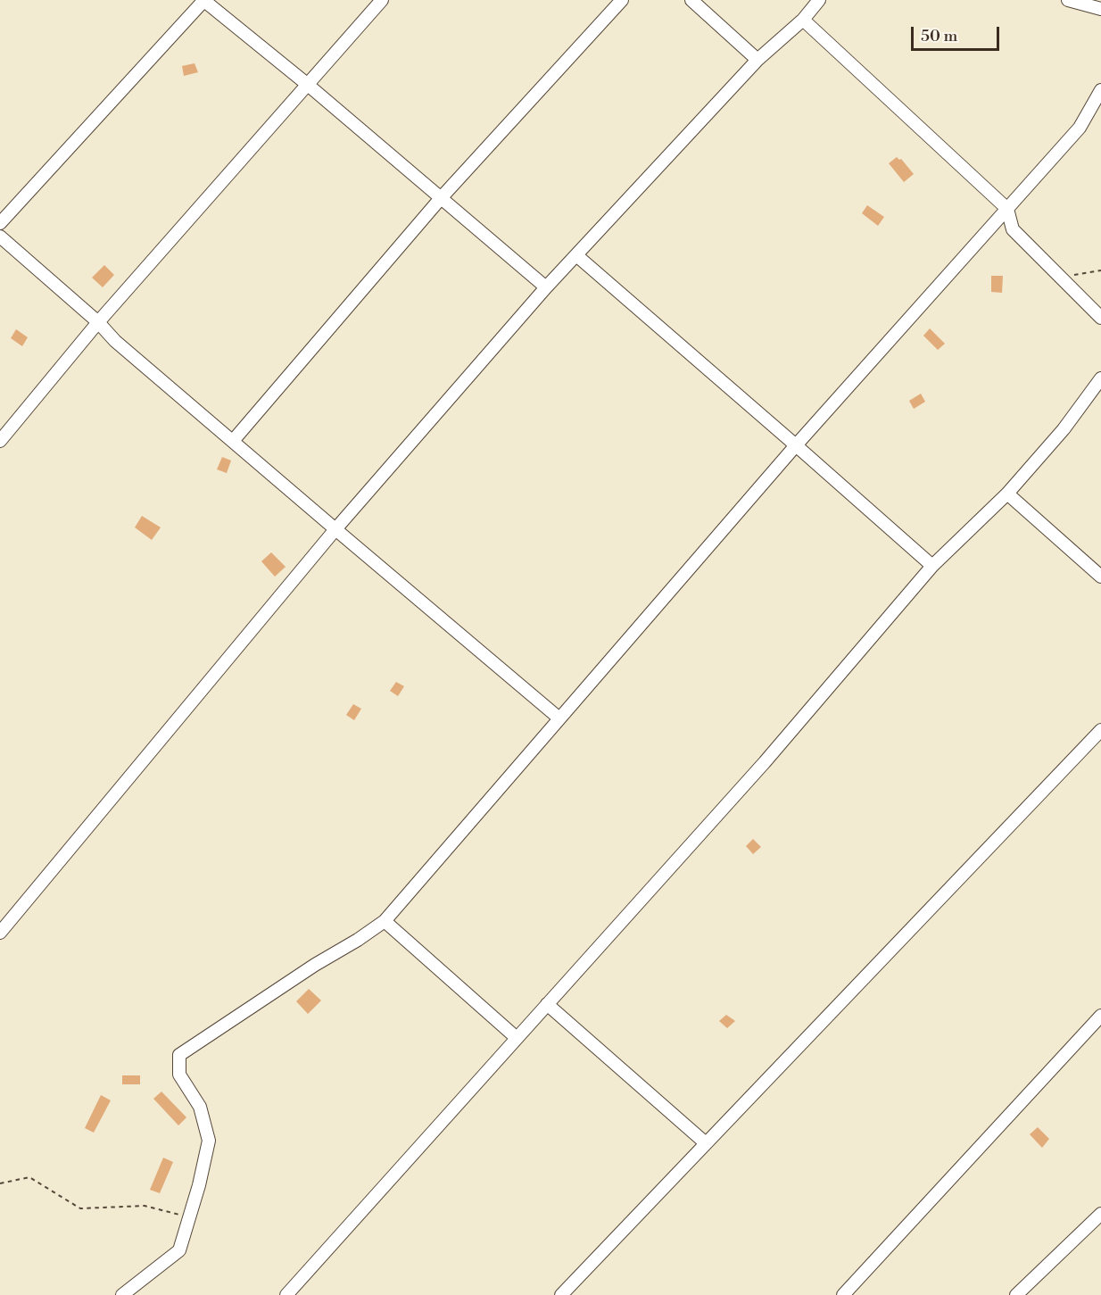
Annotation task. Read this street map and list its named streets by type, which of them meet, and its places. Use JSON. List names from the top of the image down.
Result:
{
  "scale_bar": "50 m"
}
